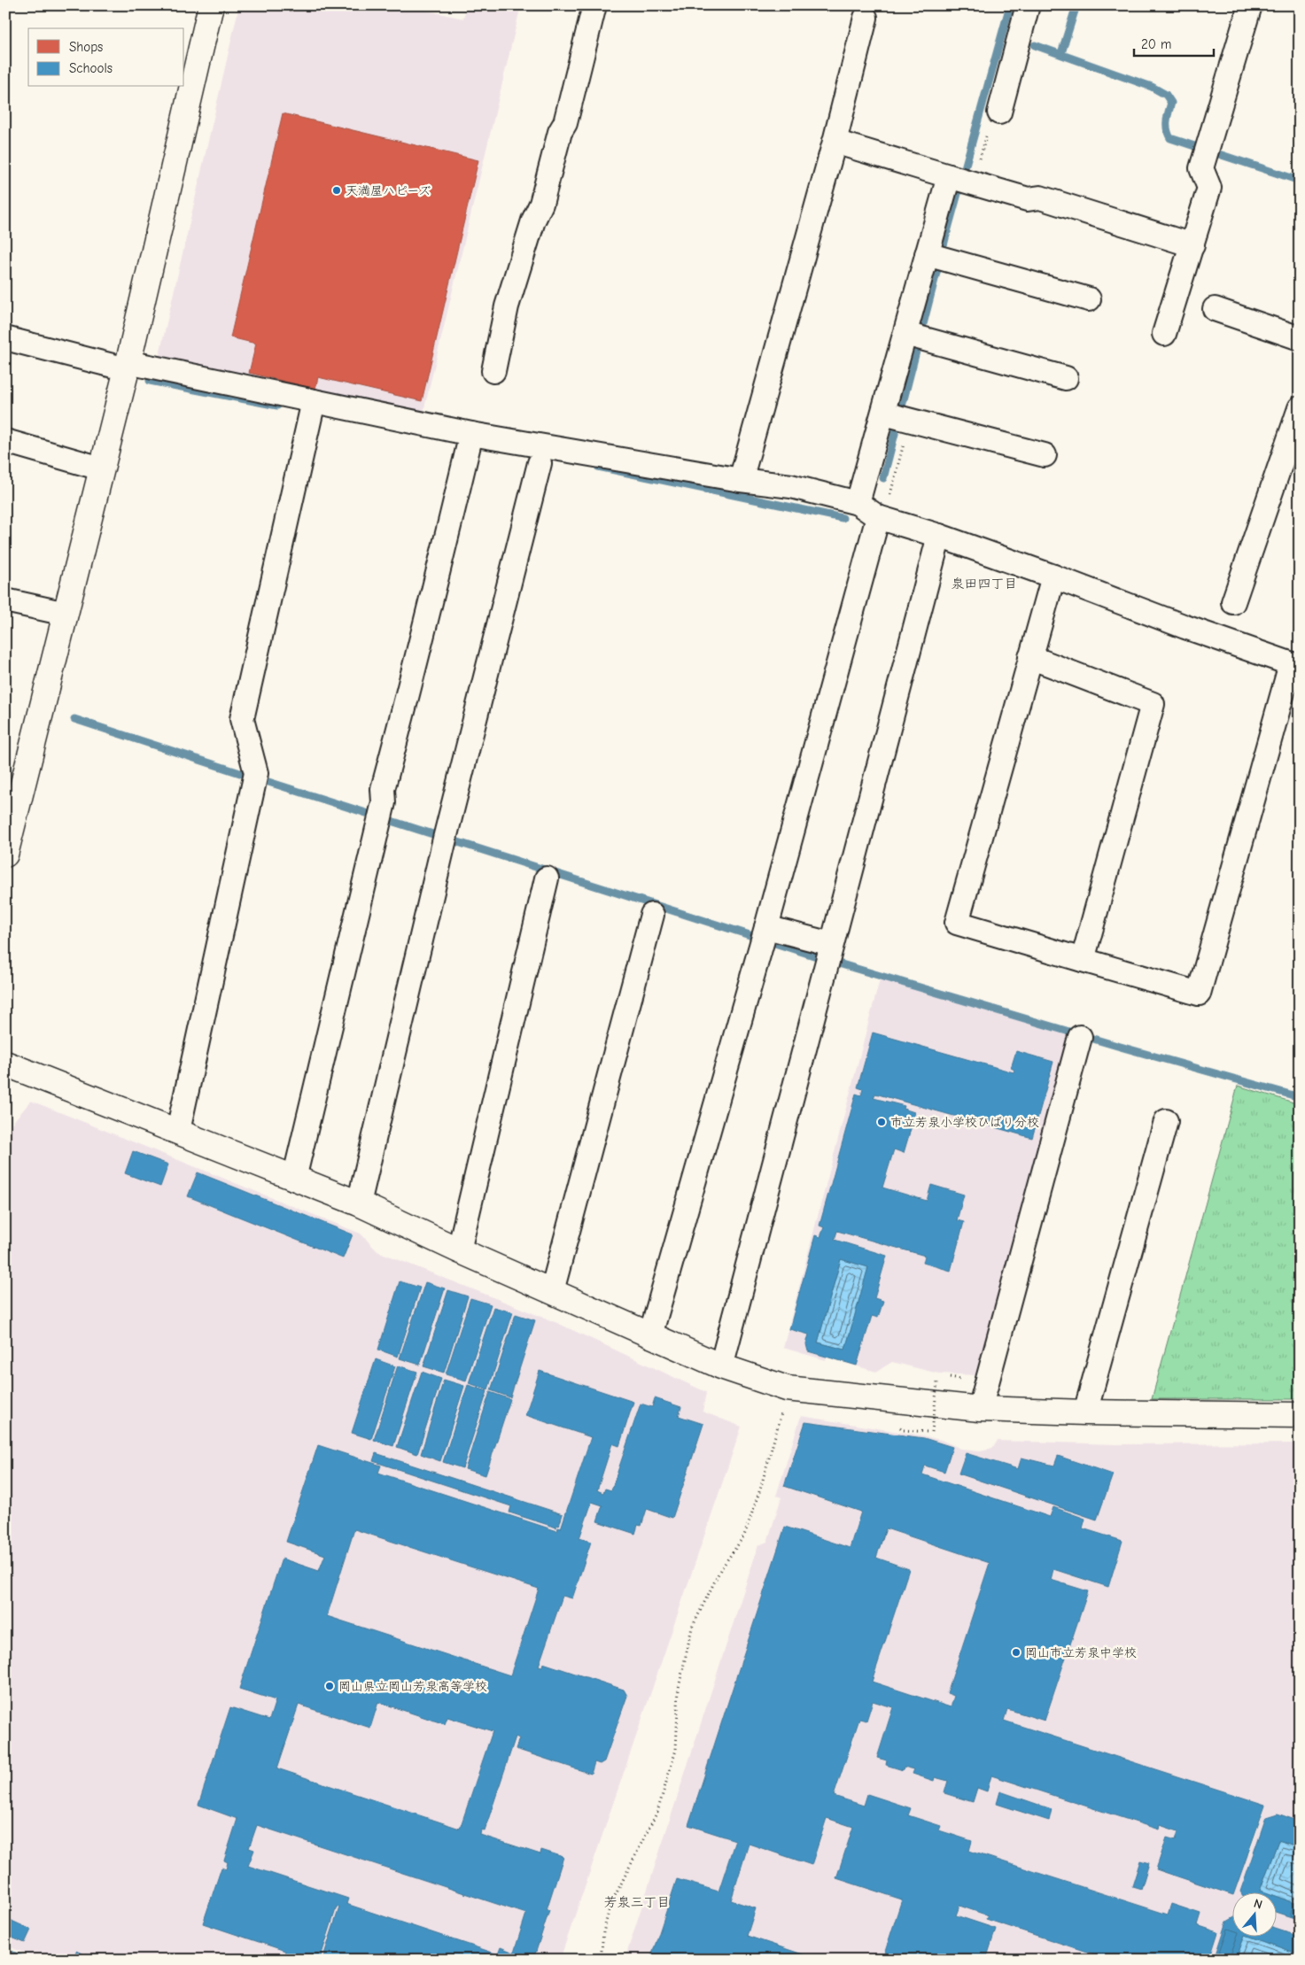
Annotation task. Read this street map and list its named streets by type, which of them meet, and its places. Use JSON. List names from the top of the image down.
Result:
{
  "districts": ["泉田四丁目", "芳泉三丁目"],
  "places": [
    "天満屋ハピーズ",
    "市立芳泉小学校ひばり分校",
    "岡山市立芳泉中学校",
    "岡山県立岡山芳泉高等学校"
  ],
  "legend": ["Shops", "Schools"],
  "scale_bar": "20 m",
  "north": "top"
}
